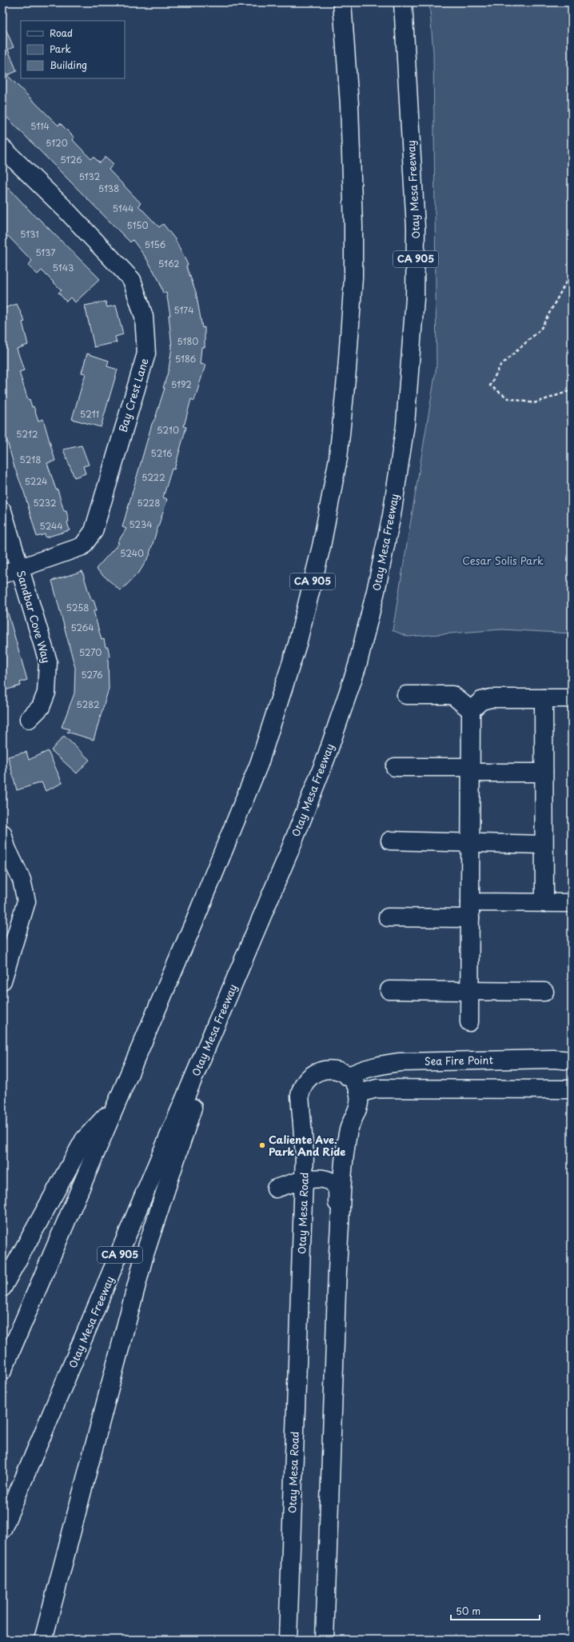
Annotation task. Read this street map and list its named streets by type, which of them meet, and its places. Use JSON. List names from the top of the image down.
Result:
{
  "streets": {
    "main road": [
      "Otay Mesa Freeway",
      "CA 905",
      "Bay Crest Lane",
      "Sandbar Cove Way",
      "Sea Fire Point",
      "Otay Mesa Road"
    ]
  },
  "crossings": [
    ["Bay Crest Lane", "Sandbar Cove Way"],
    ["Sea Fire Point", "Otay Mesa Road"]
  ],
  "parks": ["Cesar Solis Park"],
  "places": ["Caliente Ave. Park And Ride"],
  "house_numbers": [
    "5114",
    "5120",
    "5126",
    "5132",
    "5138",
    "5144",
    "5150",
    "5131",
    "5156",
    "5137",
    "5162",
    "5143",
    "5174",
    "5180",
    "5186",
    "5192",
    "5211",
    "5210",
    "5212",
    "5216",
    "5218",
    "5222",
    "5224",
    "5232",
    "5228",
    "5234",
    "5244",
    "5240",
    "5258",
    "5264",
    "5270",
    "5276",
    "5282"
  ],
  "legend": ["Road", "Park", "Building"],
  "scale_bar": "50 m"
}
